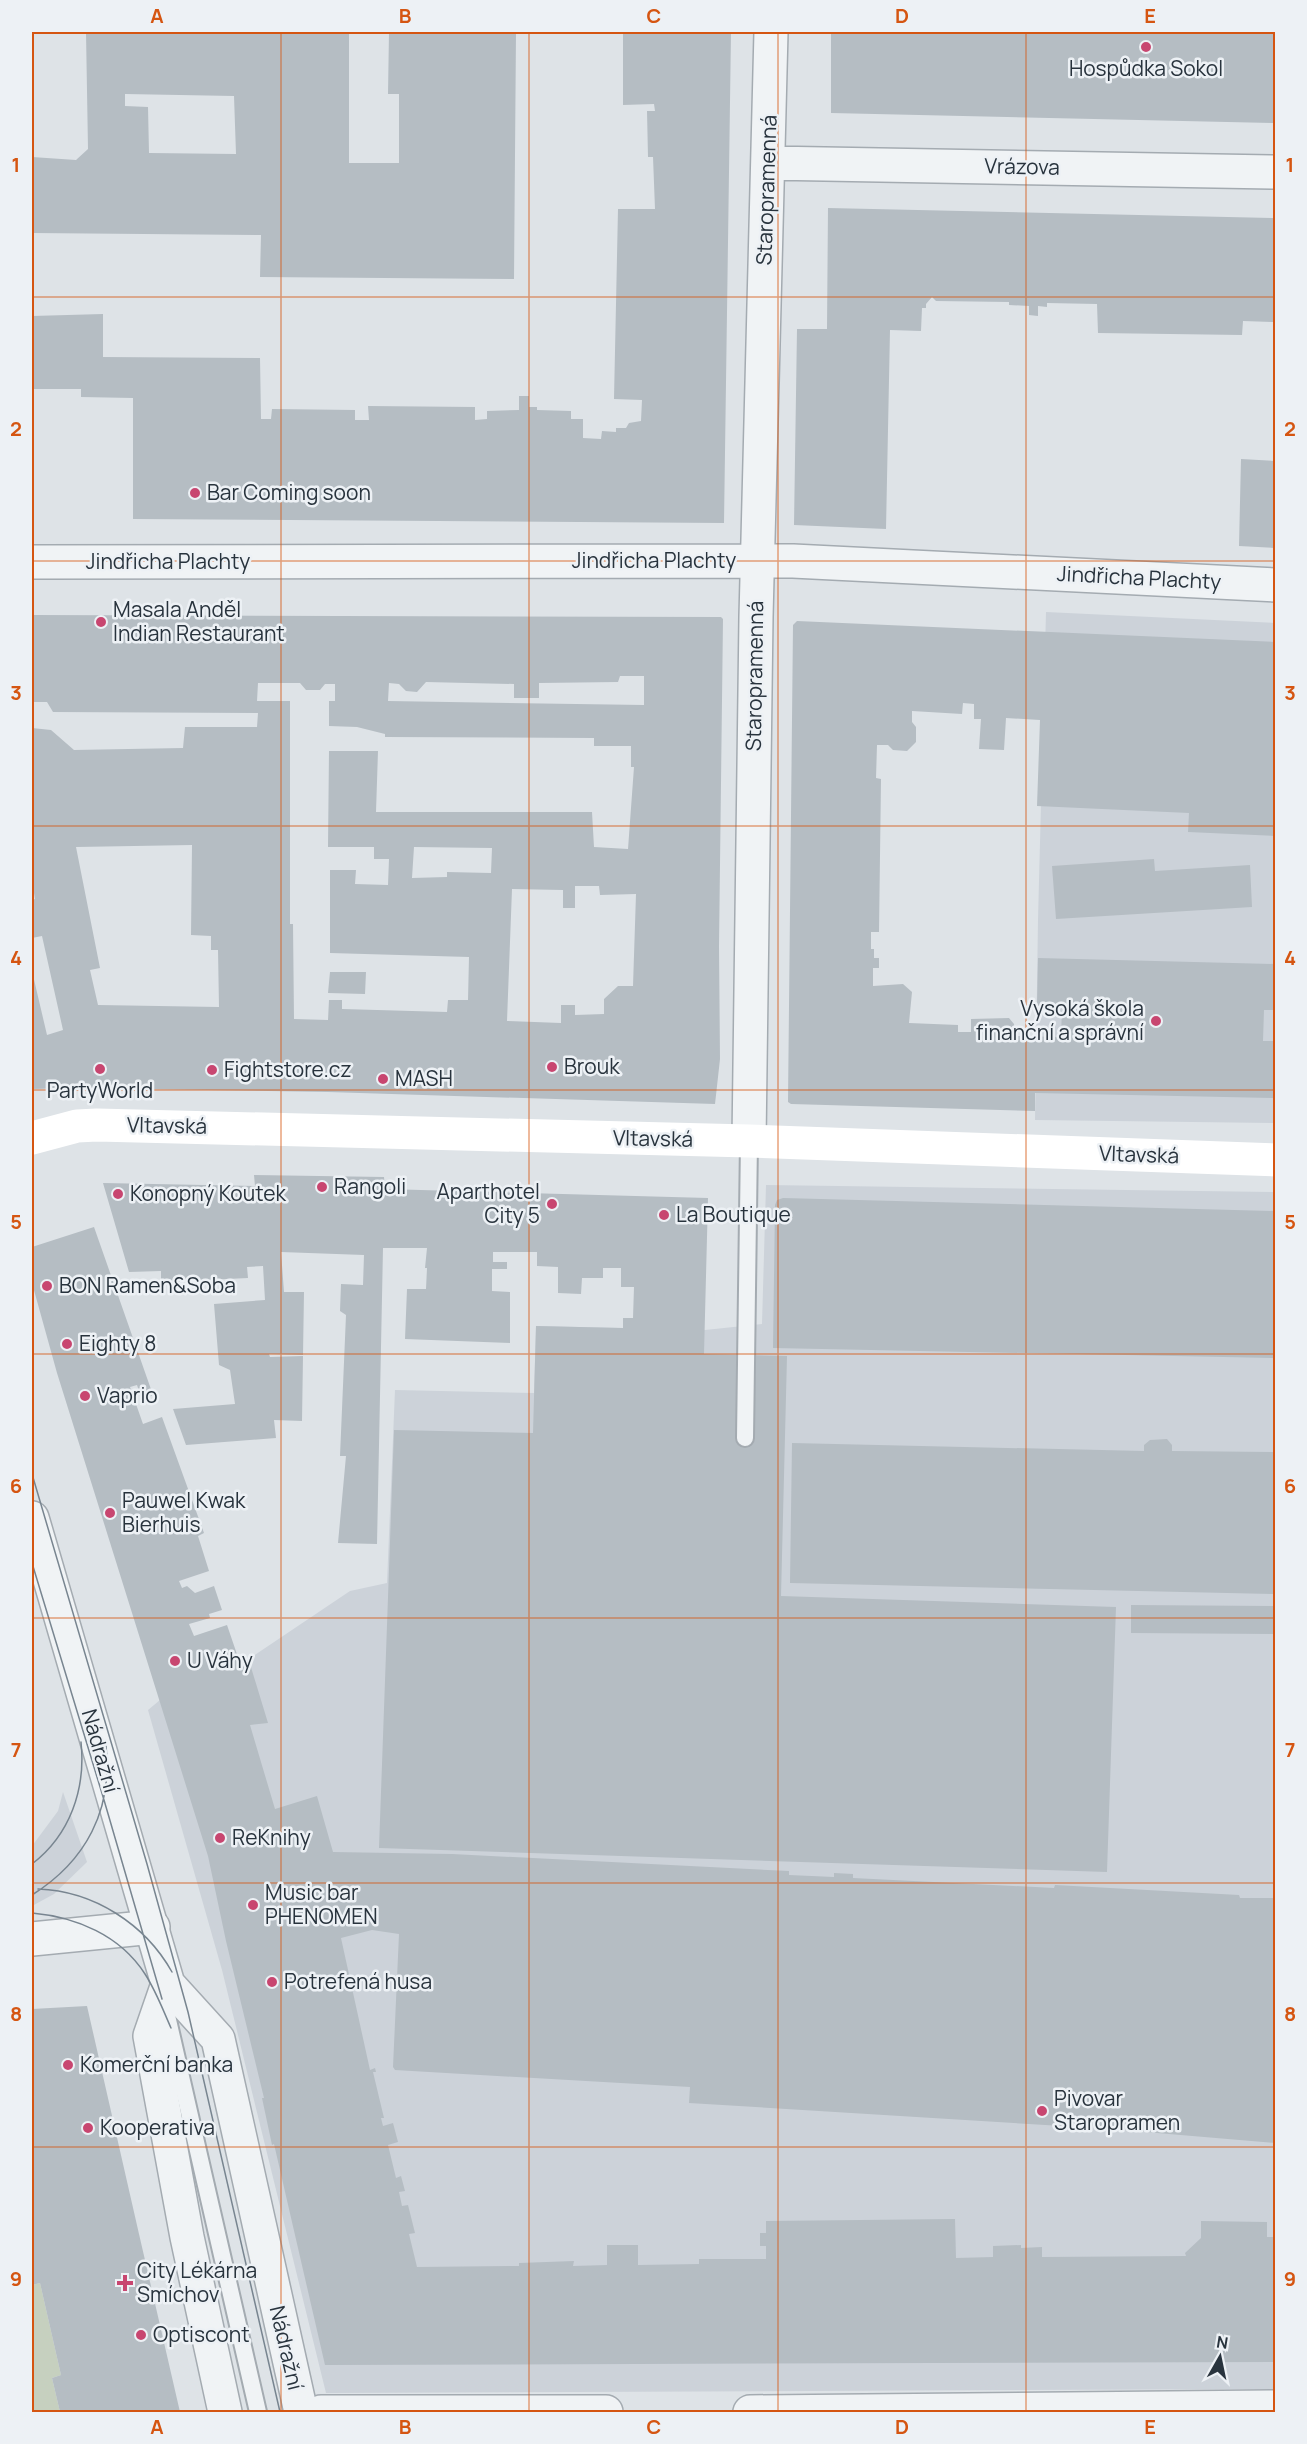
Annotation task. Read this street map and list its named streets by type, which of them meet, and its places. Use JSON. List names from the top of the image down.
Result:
{
  "streets": {
    "main road": ["Vltavská"],
    "street": [
      "Vrázova",
      "Staropramenná",
      "Jindřicha Plachty",
      "Nádražní"
    ]
  },
  "crossings": [
    ["Vrázova", "Staropramenná"],
    ["Staropramenná", "Jindřicha Plachty"],
    ["Staropramenná", "Vltavská"]
  ],
  "places": {
    "other": [
      "Hospůdka Sokol",
      "Bar Coming soon",
      "Masala Anděl Indian Restaurant",
      "Vysoká škola finanční a správní",
      "Brouk",
      "PartyWorld",
      "Fightstore.cz",
      "MASH",
      "Rangoli",
      "Konopný Koutek",
      "Aparthotel City 5",
      "La Boutique",
      "BON Ramen&Soba",
      "Eighty 8",
      "Vaprio",
      "Pauwel Kwak Bierhuis",
      "U Váhy",
      "ReKnihy",
      "Music bar PHENOMEN",
      "Potrefená husa",
      "Komerční banka",
      "Pivovar Staropramen",
      "Kooperativa",
      "Optiscont"
    ],
    "health": ["City Lékárna Smíchov"]
  },
  "north": "top",
  "grid": {
    "columns": [
      "A",
      "B",
      "C",
      "D",
      "E"
    ],
    "rows": [
      "1",
      "2",
      "3",
      "4",
      "5",
      "6",
      "7",
      "8",
      "9"
    ]
  }
}
